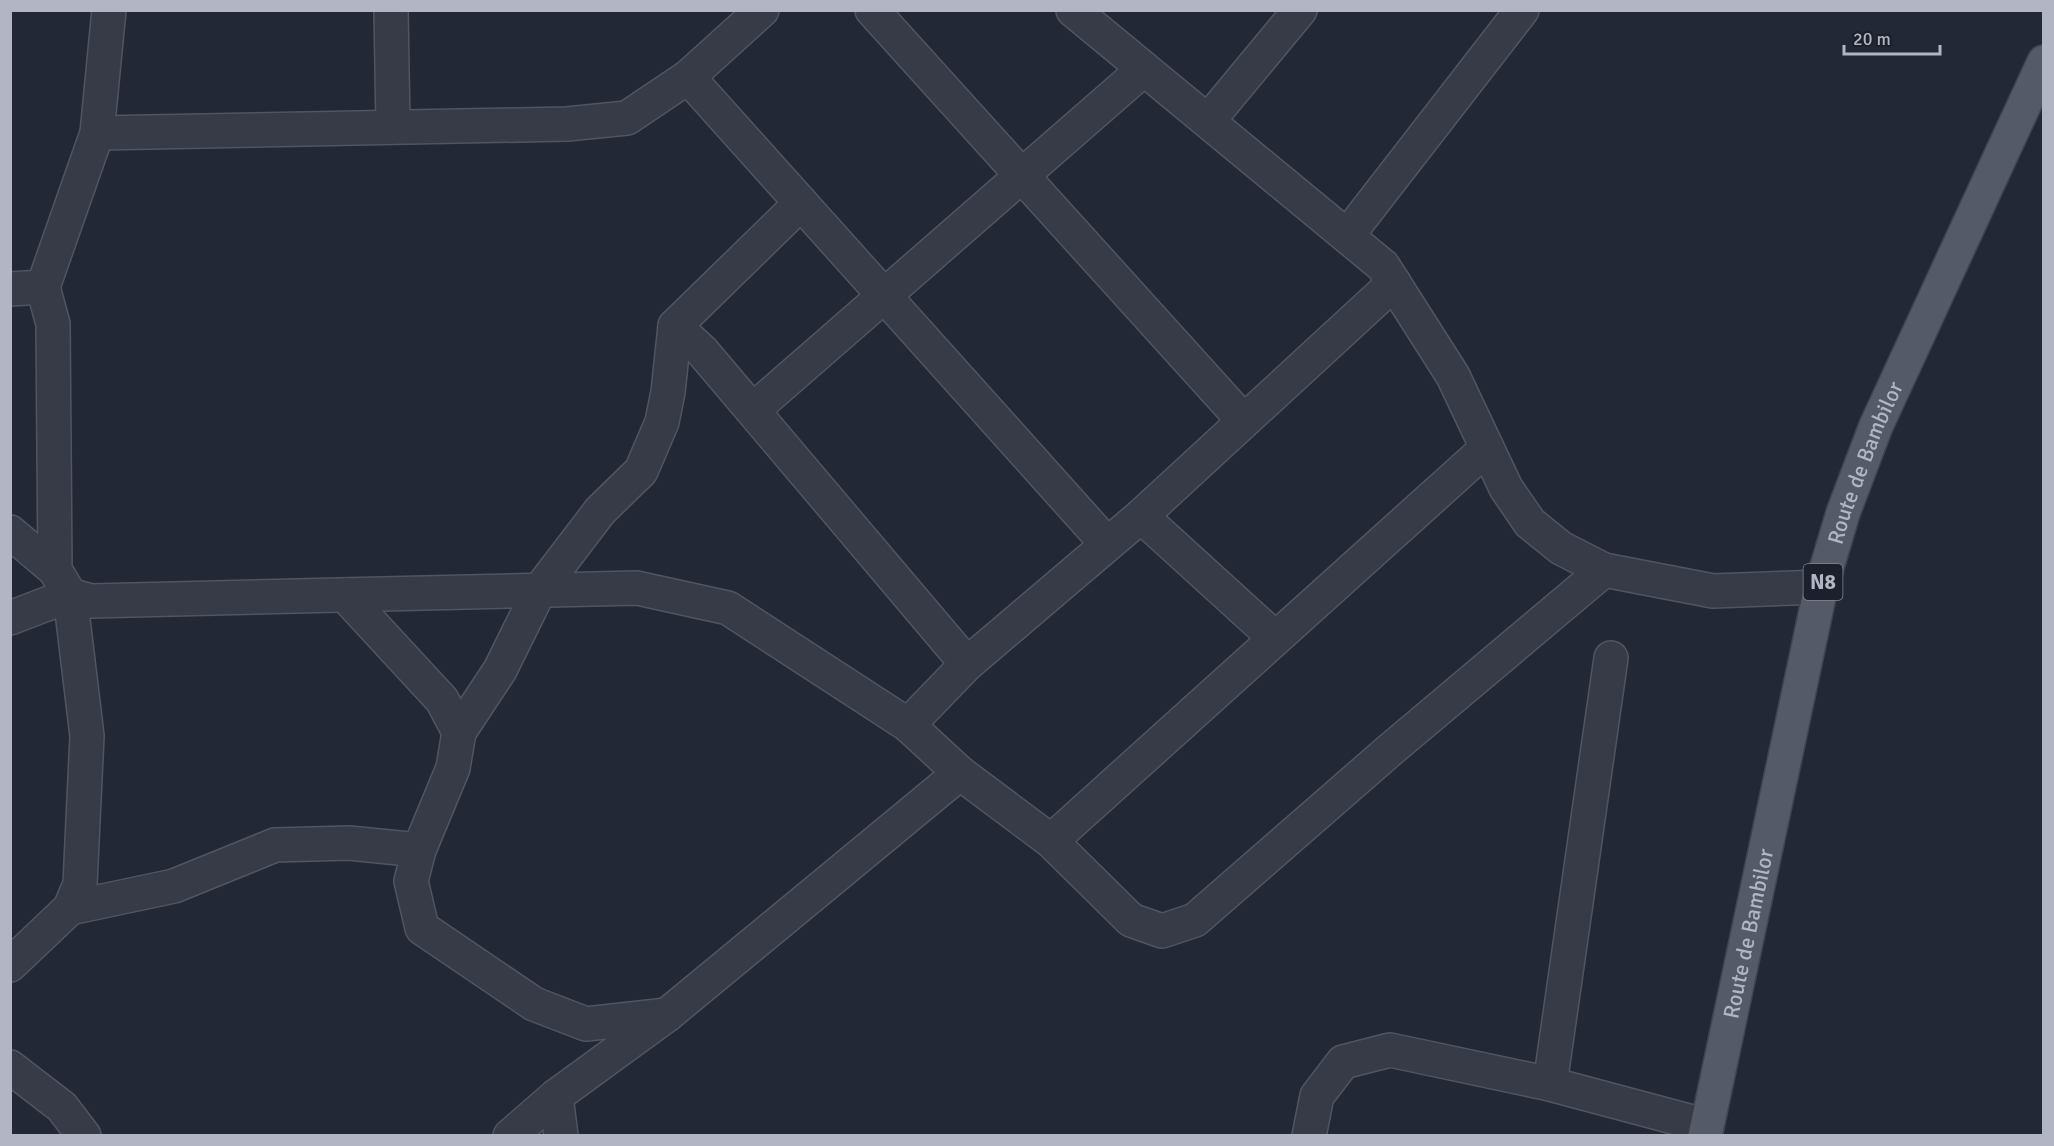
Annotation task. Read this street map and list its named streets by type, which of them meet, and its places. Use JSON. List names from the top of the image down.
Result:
{
  "streets": {
    "main road": ["Route de Bambilor", "N8"]
  },
  "scale_bar": "20 m"
}
